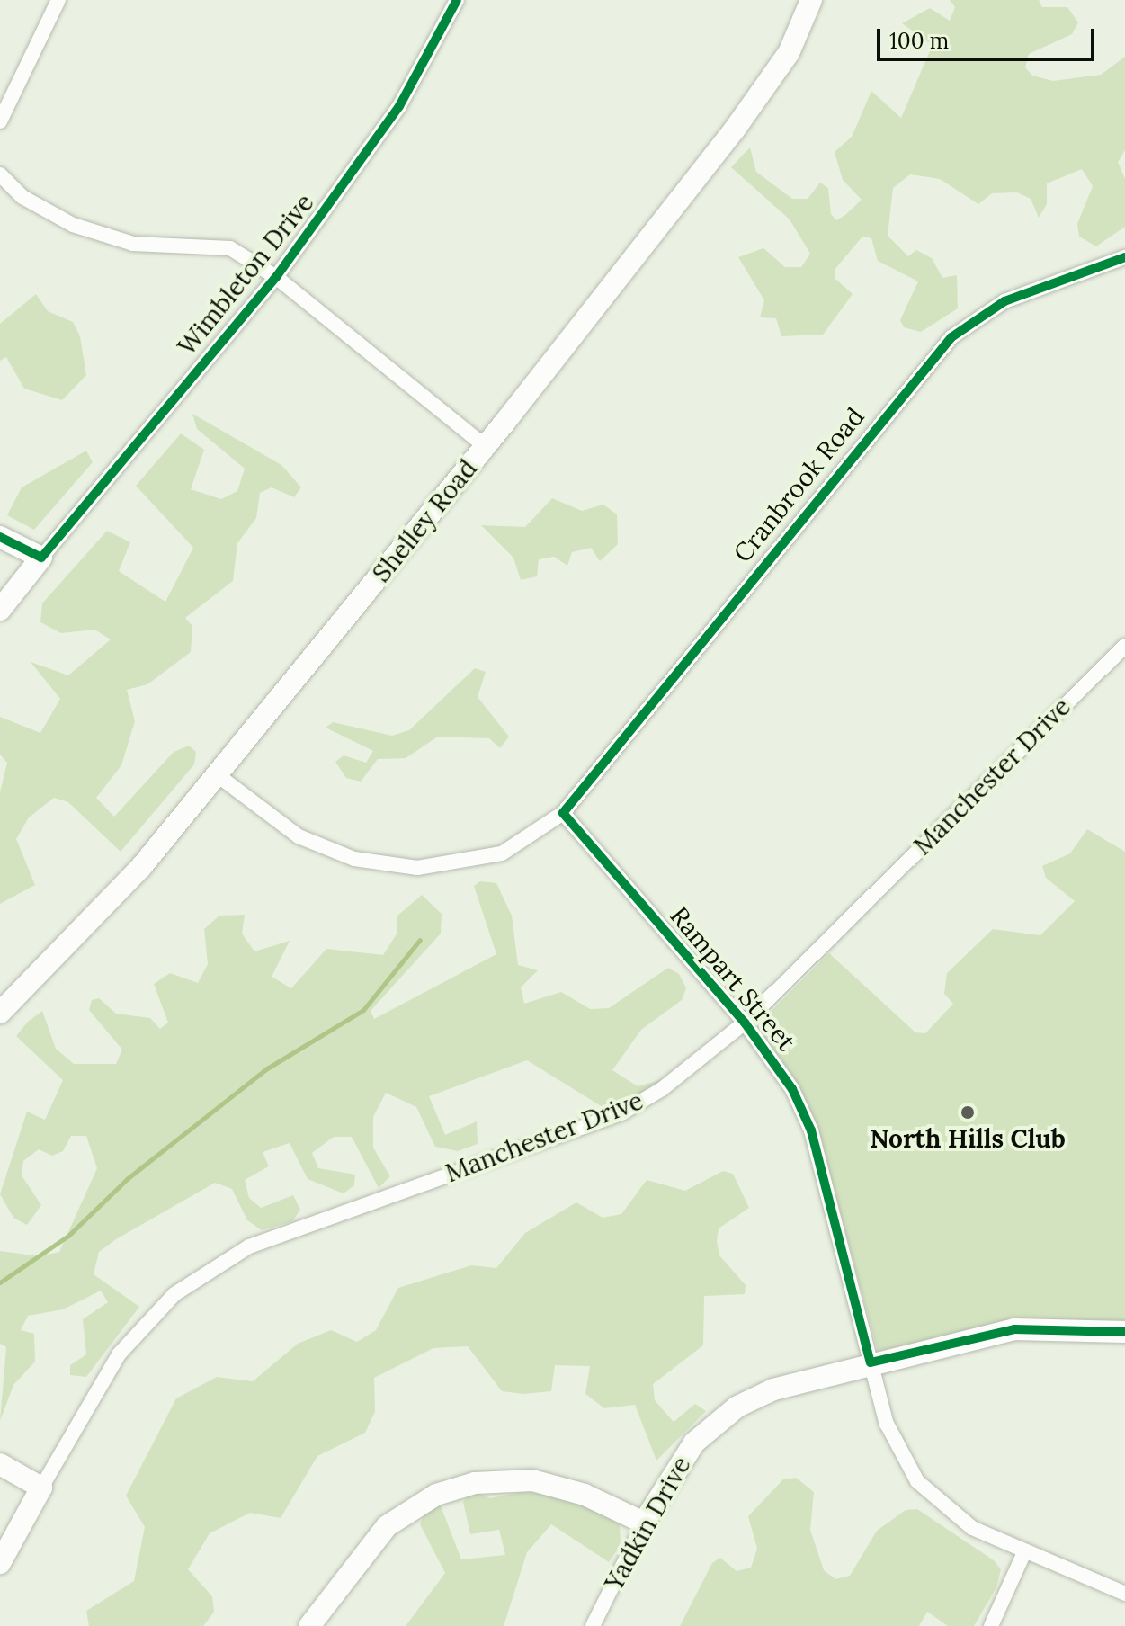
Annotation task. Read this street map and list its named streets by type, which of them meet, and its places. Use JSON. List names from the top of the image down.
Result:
{
  "streets": {
    "street": [
      "Wimbleton Drive",
      "Cranbrook Road",
      "Shelley Road",
      "Manchester Drive",
      "Rampart Street",
      "Yadkin Drive"
    ]
  },
  "crossings": [
    ["Cranbrook Road", "Shelley Road"],
    ["Cranbrook Road", "Rampart Street"],
    ["Manchester Drive", "Rampart Street"],
    ["Rampart Street", "Yadkin Drive"]
  ],
  "places": ["North Hills Club"],
  "scale_bar": "100 m"
}
